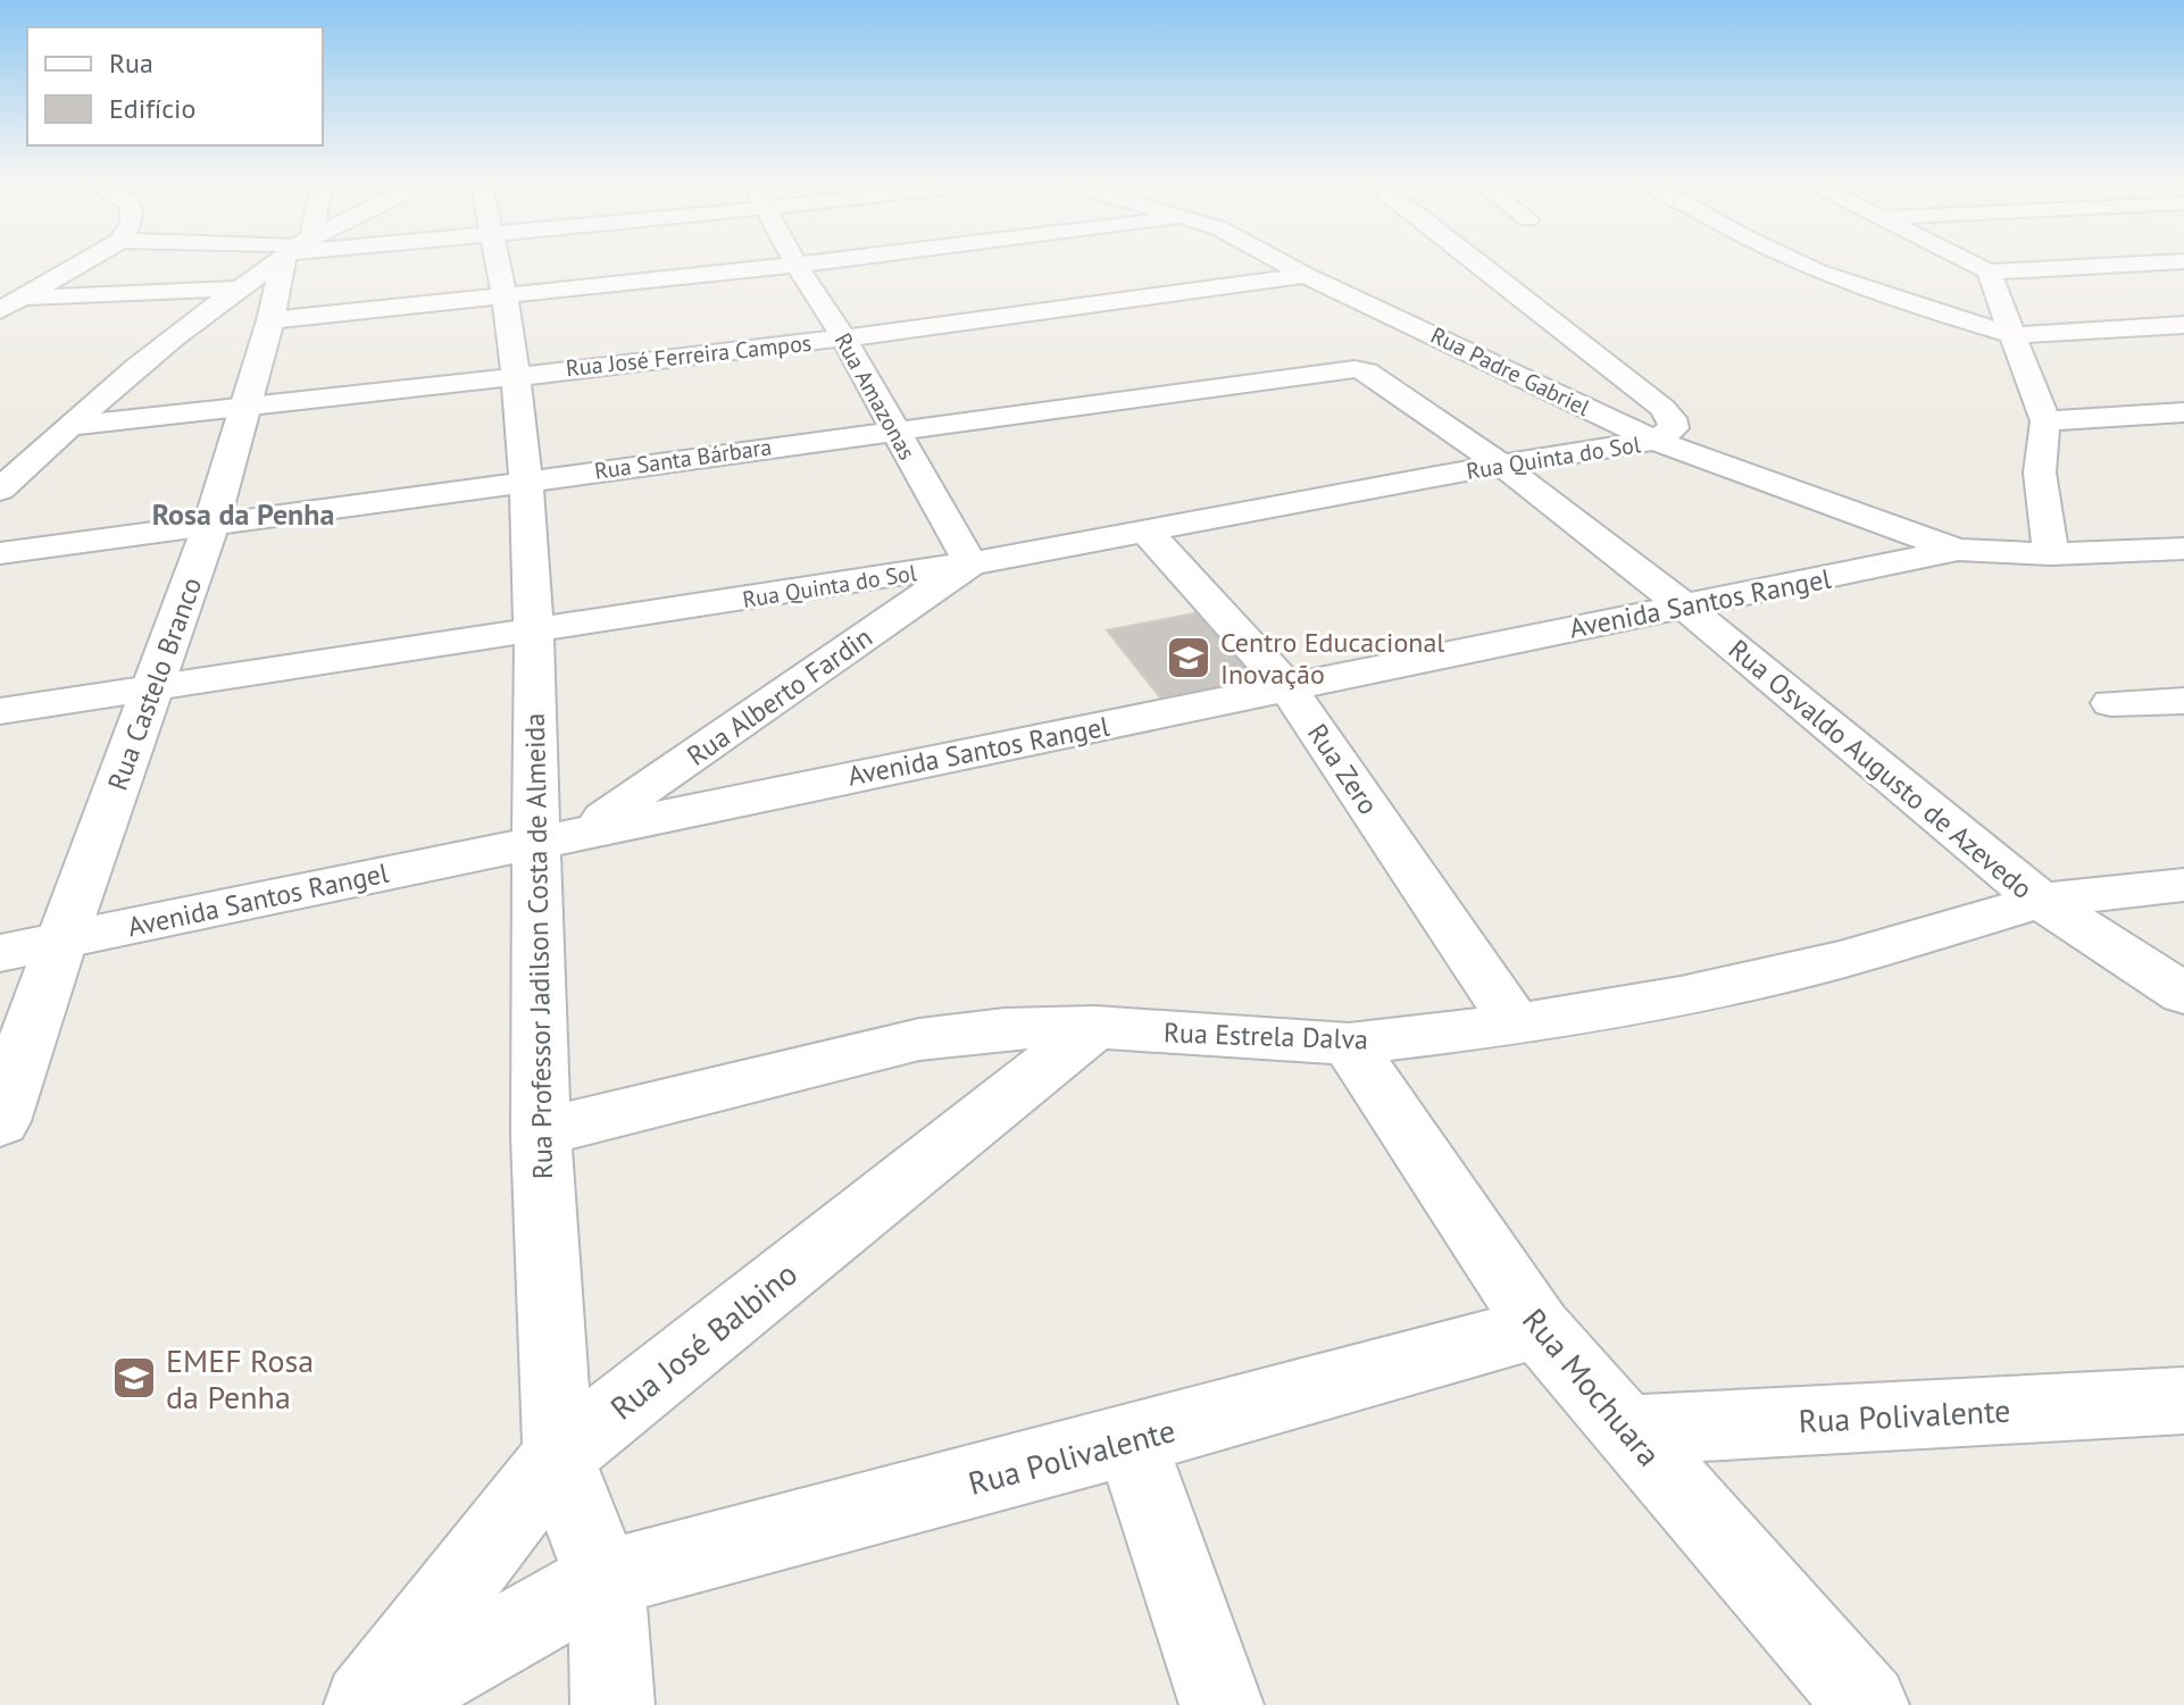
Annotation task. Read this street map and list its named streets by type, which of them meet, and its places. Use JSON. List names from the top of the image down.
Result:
{
  "streets": {
    "street": [
      "Rua José Ferreira Campos",
      "Rua Padre Gabriel",
      "Rua Amazonas",
      "Rua Quinta do Sol",
      "Rua Santa Bárbara",
      "Avenida Santos Rangel",
      "Rua Castelo Branco",
      "Rua Alberto Fardin",
      "Rua Zero",
      "Rua Osvaldo Augusto de Azevedo",
      "Rua Professor Jadilson Costa de Almeida",
      "Rua Estrela Dalva",
      "Rua José Balbino",
      "Rua Mochuara",
      "Rua Polivalente"
    ]
  },
  "crossings": [
    ["Rua José Ferreira Campos", "Rua Padre Gabriel"],
    ["Rua José Ferreira Campos", "Rua Amazonas"],
    ["Rua José Ferreira Campos", "Rua Castelo Branco"],
    ["Rua José Ferreira Campos", "Rua Professor Jadilson Costa de Almeida"],
    ["Rua Padre Gabriel", "Rua Quinta do Sol"],
    ["Rua Padre Gabriel", "Avenida Santos Rangel"],
    ["Rua Amazonas", "Rua Quinta do Sol"],
    ["Rua Amazonas", "Rua Santa Bárbara"],
    ["Rua Amazonas", "Rua Alberto Fardin"],
    ["Rua Quinta do Sol", "Rua Castelo Branco"],
    ["Rua Quinta do Sol", "Rua Alberto Fardin"],
    ["Rua Quinta do Sol", "Rua Zero"],
    ["Rua Quinta do Sol", "Rua Osvaldo Augusto de Azevedo"],
    ["Rua Quinta do Sol", "Rua Professor Jadilson Costa de Almeida"],
    ["Rua Santa Bárbara", "Rua Castelo Branco"],
    ["Rua Santa Bárbara", "Rua Osvaldo Augusto de Azevedo"],
    ["Rua Santa Bárbara", "Rua Professor Jadilson Costa de Almeida"],
    ["Avenida Santos Rangel", "Rua Castelo Branco"],
    ["Avenida Santos Rangel", "Rua Alberto Fardin"],
    ["Avenida Santos Rangel", "Rua Zero"],
    ["Avenida Santos Rangel", "Rua Osvaldo Augusto de Azevedo"],
    ["Avenida Santos Rangel", "Rua Professor Jadilson Costa de Almeida"],
    ["Rua Zero", "Rua Estrela Dalva"],
    ["Rua Osvaldo Augusto de Azevedo", "Rua Estrela Dalva"],
    ["Rua Professor Jadilson Costa de Almeida", "Rua Estrela Dalva"],
    ["Rua Professor Jadilson Costa de Almeida", "Rua José Balbino"],
    ["Rua Professor Jadilson Costa de Almeida", "Rua Polivalente"],
    ["Rua Estrela Dalva", "Rua José Balbino"],
    ["Rua Estrela Dalva", "Rua Mochuara"],
    ["Rua Mochuara", "Rua Polivalente"]
  ],
  "districts": ["Rosa da Penha"],
  "places": {
    "school or university": ["Centro Educacional Inovação", "EMEF Rosa da Penha"]
  },
  "legend": ["Rua", "Edifício"]
}
